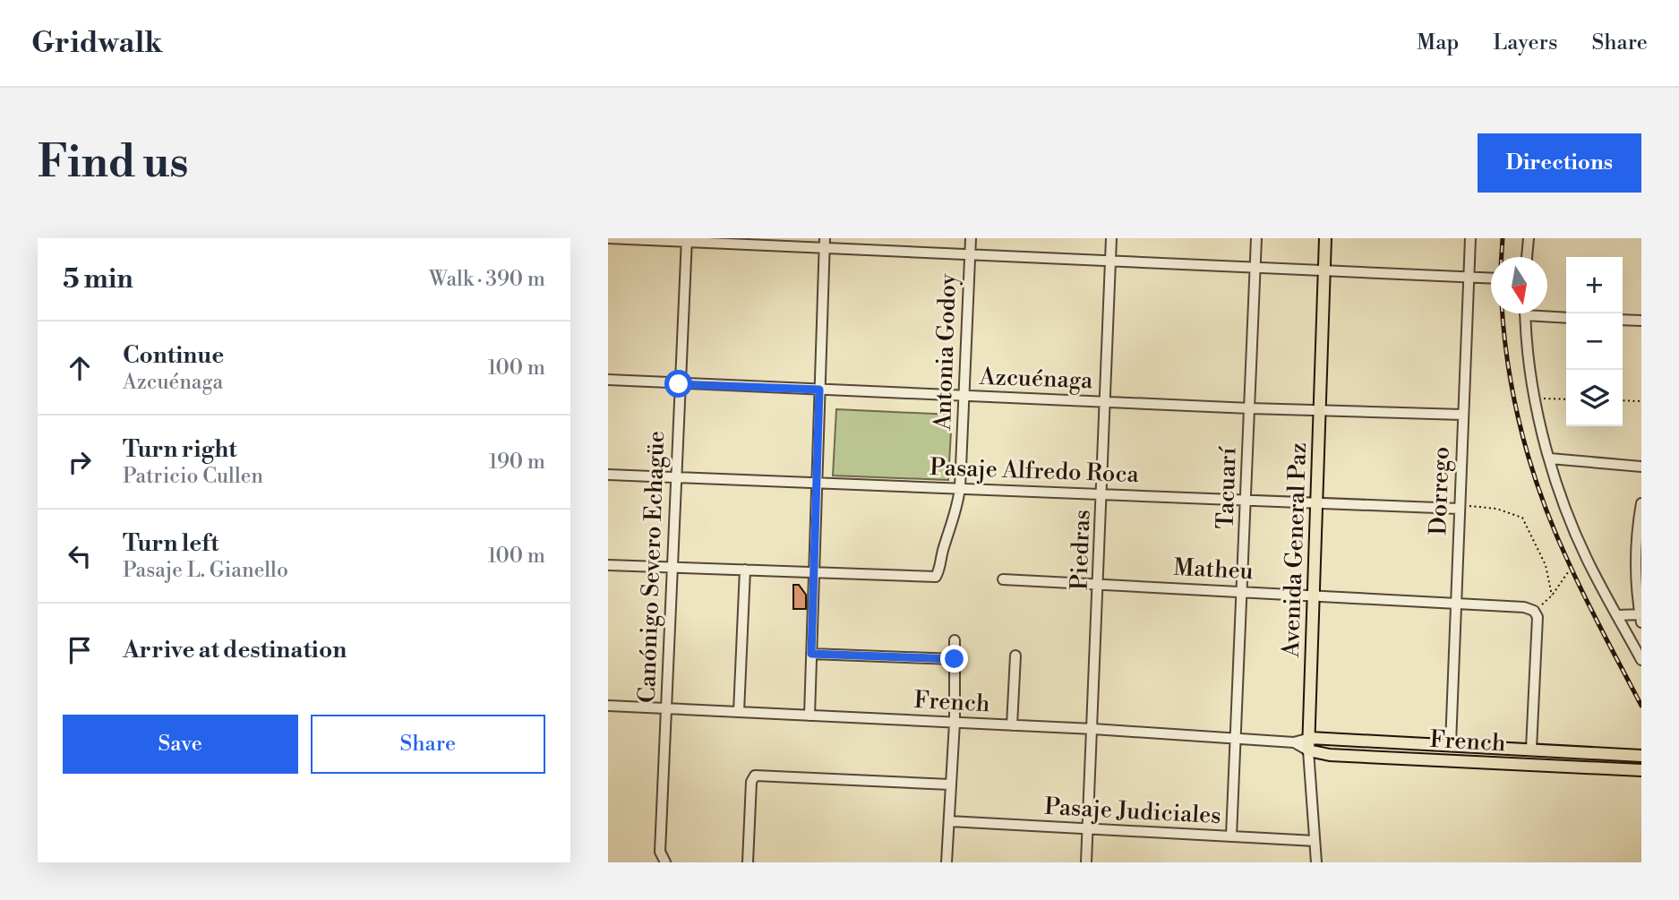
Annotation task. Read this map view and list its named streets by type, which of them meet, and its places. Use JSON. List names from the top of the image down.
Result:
{
  "streets": {
    "main road": ["Avenida General Paz", "French"],
    "street": [
      "Antonia Godoy",
      "Azcuénaga",
      "Pasaje Alfredo Roca",
      "Tacuarí",
      "Dorrego",
      "Piedras",
      "Canónigo Severo Echagüe",
      "Matheu",
      "Pasaje Judiciales"
    ]
  },
  "crossings": [
    ["Antonia Godoy", "Azcuénaga"],
    ["Antonia Godoy", "Pasaje Alfredo Roca"],
    ["Azcuénaga", "Tacuarí"],
    ["Azcuénaga", "Dorrego"],
    ["Azcuénaga", "Piedras"],
    ["Azcuénaga", "Avenida General Paz"],
    ["Azcuénaga", "Canónigo Severo Echagüe"],
    ["Pasaje Alfredo Roca", "Tacuarí"],
    ["Pasaje Alfredo Roca", "Dorrego"],
    ["Pasaje Alfredo Roca", "Piedras"],
    ["Pasaje Alfredo Roca", "Avenida General Paz"],
    ["Pasaje Alfredo Roca", "Canónigo Severo Echagüe"],
    ["Tacuarí", "Matheu"],
    ["Tacuarí", "French"],
    ["Tacuarí", "Pasaje Judiciales"],
    ["Dorrego", "Matheu"],
    ["Dorrego", "French"],
    ["Piedras", "Matheu"],
    ["Piedras", "French"],
    ["Piedras", "Pasaje Judiciales"],
    ["Avenida General Paz", "Matheu"],
    ["Avenida General Paz", "French"],
    ["Avenida General Paz", "Pasaje Judiciales"],
    ["Canónigo Severo Echagüe", "French"]
  ],
  "north": "bottom",
  "page": {
    "header": "Gridwalk",
    "nav": ["Map", "Layers", "Share"],
    "buttons": [
      "Directions",
      ["Save", "Share"]
    ],
    "title": "Find us",
    "heading": ["5 min", "Walk · 390 m"],
    "map_buttons": ["+", "−"],
    "list": [
      ["Continue", "Azcuénaga", "100 m"],
      ["Turn right", "Patricio Cullen", "190 m"],
      ["Turn left", "Pasaje L. Gianello", "100 m"],
      "Arrive at destination"
    ]
  }
}
